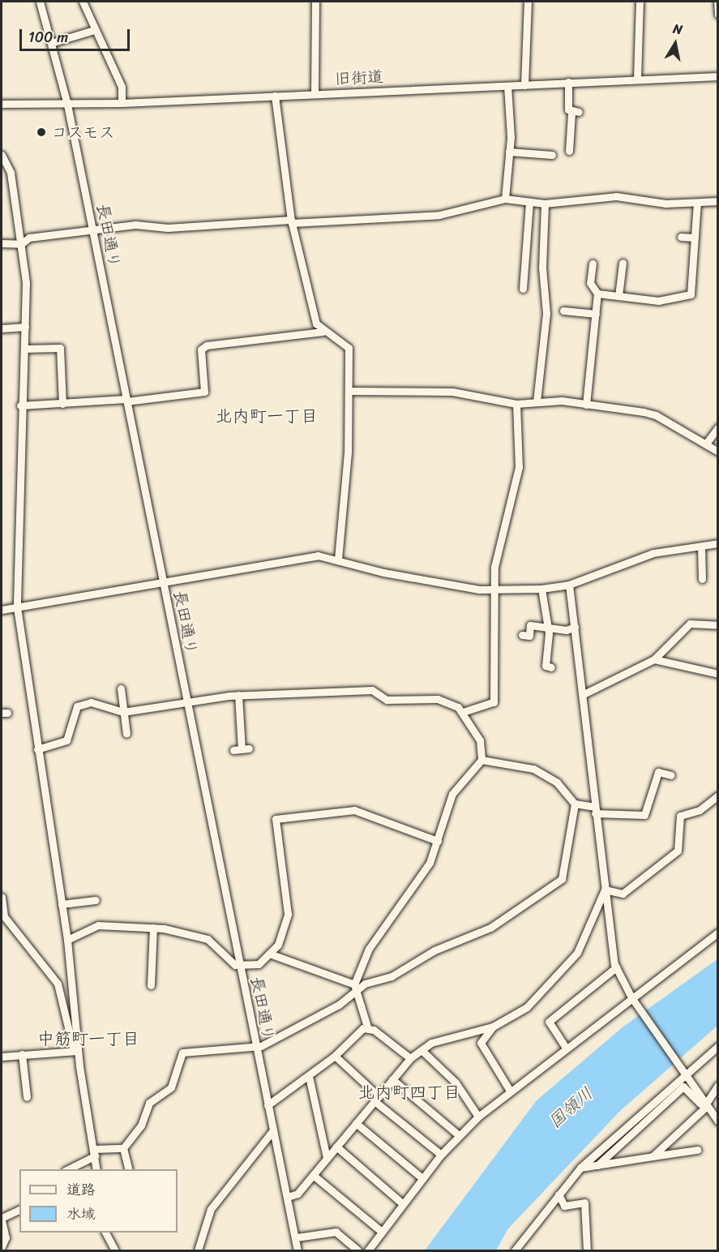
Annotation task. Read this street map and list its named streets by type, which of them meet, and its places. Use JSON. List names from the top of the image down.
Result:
{
  "streets": {
    "street": ["旧街道", "長田通り"]
  },
  "crossings": [
    ["旧街道", "長田通り"]
  ],
  "districts": ["北内町一丁目", "中筋町一丁目", "北内町四丁目"],
  "water": ["国領川"],
  "places": ["コスモス"],
  "legend": ["道路", "水域"],
  "scale_bar": "100 m",
  "north": "top"
}
